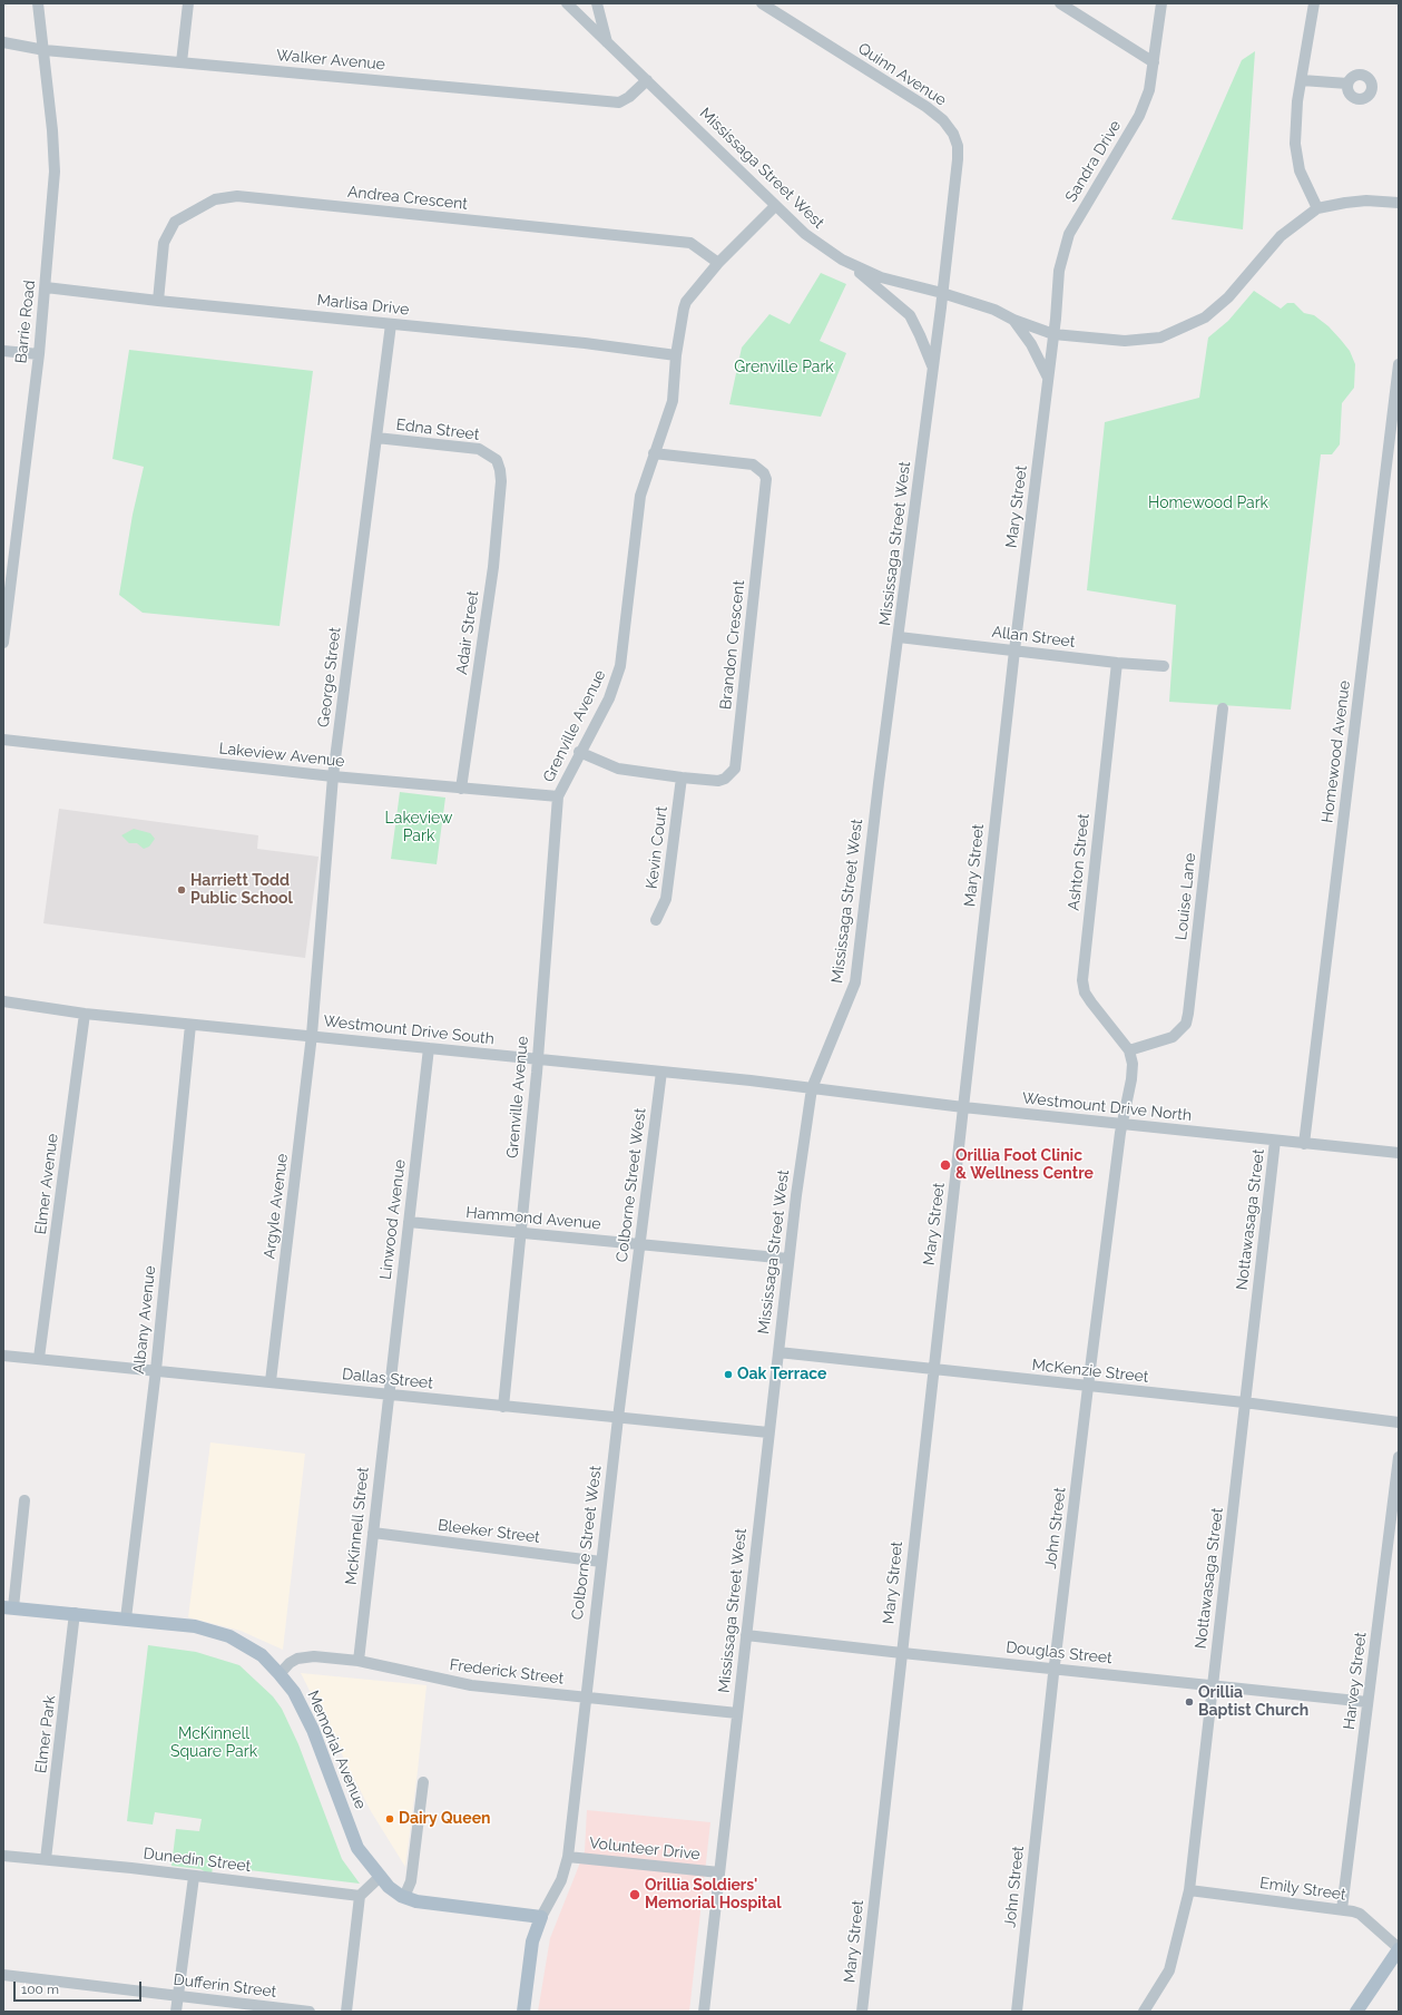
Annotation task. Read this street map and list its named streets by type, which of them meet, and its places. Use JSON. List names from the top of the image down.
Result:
{
  "streets": {
    "main road": ["Colborne Street West", "Memorial Avenue"],
    "street": [
      "Walker Avenue",
      "Quinn Avenue",
      "Sandra Drive",
      "Mississaga Street West",
      "Andrea Crescent",
      "Marlisa Drive",
      "Barrie Road",
      "Edna Street",
      "Mary Street",
      "Adair Street",
      "Allan Street",
      "Brandon Crescent",
      "George Street",
      "Grenville Avenue",
      "Homewood Avenue",
      "Lakeview Avenue",
      "Kevin Court",
      "Ashton Street",
      "Louise Lane",
      "Westmount Drive South",
      "Westmount Drive North",
      "Elmer Avenue",
      "Argyle Avenue",
      "Hammond Avenue",
      "Linwood Avenue",
      "Nottawasaga Street",
      "Albany Avenue",
      "McKenzie Street",
      "Dallas Street",
      "McKinnell Street",
      "John Street",
      "Bleeker Street",
      "Douglas Street",
      "Frederick Street",
      "Harvey Street",
      "Elmer Park",
      "Volunteer Drive",
      "Dunedin Street",
      "Emily Street",
      "Dufferin Street"
    ]
  },
  "crossings": [
    ["Walker Avenue", "Mississaga Street West"],
    ["Walker Avenue", "Barrie Road"],
    ["Quinn Avenue", "Mississaga Street West"],
    ["Sandra Drive", "Mary Street"],
    ["Mississaga Street West", "Allan Street"],
    ["Mississaga Street West", "Grenville Avenue"],
    ["Mississaga Street West", "Westmount Drive South"],
    ["Mississaga Street West", "Westmount Drive North"],
    ["Mississaga Street West", "Hammond Avenue"],
    ["Mississaga Street West", "McKenzie Street"],
    ["Mississaga Street West", "Dallas Street"],
    ["Mississaga Street West", "Douglas Street"],
    ["Mississaga Street West", "Frederick Street"],
    ["Mississaga Street West", "Volunteer Drive"],
    ["Andrea Crescent", "Marlisa Drive"],
    ["Andrea Crescent", "Grenville Avenue"],
    ["Marlisa Drive", "Barrie Road"],
    ["Marlisa Drive", "George Street"],
    ["Marlisa Drive", "Grenville Avenue"],
    ["Edna Street", "Adair Street"],
    ["Edna Street", "George Street"],
    ["Mary Street", "Allan Street"],
    ["Mary Street", "Westmount Drive North"],
    ["Mary Street", "McKenzie Street"],
    ["Mary Street", "Douglas Street"],
    ["Adair Street", "Lakeview Avenue"],
    ["Allan Street", "Ashton Street"],
    ["Brandon Crescent", "Grenville Avenue"],
    ["Brandon Crescent", "Kevin Court"],
    ["George Street", "Lakeview Avenue"],
    ["George Street", "Westmount Drive South"],
    ["George Street", "Argyle Avenue"],
    ["Grenville Avenue", "Lakeview Avenue"],
    ["Grenville Avenue", "Westmount Drive South"],
    ["Grenville Avenue", "Hammond Avenue"],
    ["Grenville Avenue", "Dallas Street"],
    ["Homewood Avenue", "Westmount Drive North"],
    ["Ashton Street", "Louise Lane"],
    ["Ashton Street", "John Street"],
    ["Louise Lane", "John Street"],
    ["Westmount Drive South", "Westmount Drive North"],
    ["Westmount Drive South", "Elmer Avenue"],
    ["Westmount Drive South", "Colborne Street West"],
    ["Westmount Drive South", "Argyle Avenue"],
    ["Westmount Drive South", "Linwood Avenue"],
    ["Westmount Drive South", "Albany Avenue"],
    ["Westmount Drive North", "Nottawasaga Street"],
    ["Westmount Drive North", "John Street"],
    ["Elmer Avenue", "Dallas Street"],
    ["Colborne Street West", "Hammond Avenue"],
    ["Colborne Street West", "Dallas Street"],
    ["Colborne Street West", "Bleeker Street"],
    ["Colborne Street West", "Frederick Street"],
    ["Colborne Street West", "Memorial Avenue"],
    ["Colborne Street West", "Volunteer Drive"],
    ["Argyle Avenue", "Dallas Street"],
    ["Hammond Avenue", "Linwood Avenue"],
    ["Linwood Avenue", "Dallas Street"],
    ["Linwood Avenue", "McKinnell Street"],
    ["Nottawasaga Street", "McKenzie Street"],
    ["Nottawasaga Street", "Douglas Street"],
    ["Nottawasaga Street", "Emily Street"],
    ["Albany Avenue", "Dallas Street"],
    ["Albany Avenue", "Memorial Avenue"],
    ["McKenzie Street", "John Street"],
    ["Dallas Street", "McKinnell Street"],
    ["McKinnell Street", "Bleeker Street"],
    ["McKinnell Street", "Frederick Street"],
    ["John Street", "Douglas Street"],
    ["Douglas Street", "Harvey Street"],
    ["Frederick Street", "Memorial Avenue"],
    ["Harvey Street", "Emily Street"],
    ["Elmer Park", "Memorial Avenue"],
    ["Elmer Park", "Dunedin Street"]
  ],
  "parks": [
    "Grenville Park",
    "Homewood Park",
    "Lakeview Park",
    "McKinnell Square Park"
  ],
  "places": [
    "Harriett Todd Public School",
    "Orillia Foot Clinic & Wellness Centre",
    "Oak Terrace",
    "Orillia Baptist Church",
    "Dairy Queen",
    "Orillia Soldiers' Memorial Hospital"
  ],
  "scale_bar": "100 m"
}
